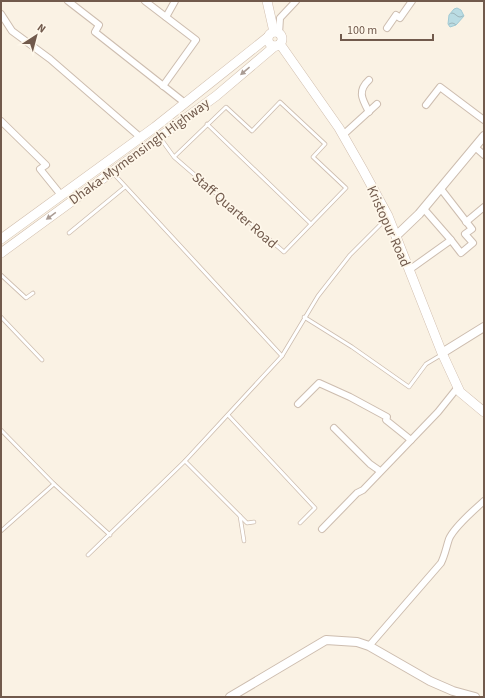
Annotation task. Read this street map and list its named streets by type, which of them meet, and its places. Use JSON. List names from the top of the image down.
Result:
{
  "streets": {
    "main road": ["Dhaka-Mymensingh Highway", "Kristopur Road"],
    "lane": ["Staff Quarter Road"]
  },
  "crossings": [
    ["Dhaka-Mymensingh Highway", "Staff Quarter Road"],
    ["Dhaka-Mymensingh Highway", "Kristopur Road"]
  ],
  "scale_bar": "100 m",
  "north": "top right"
}
